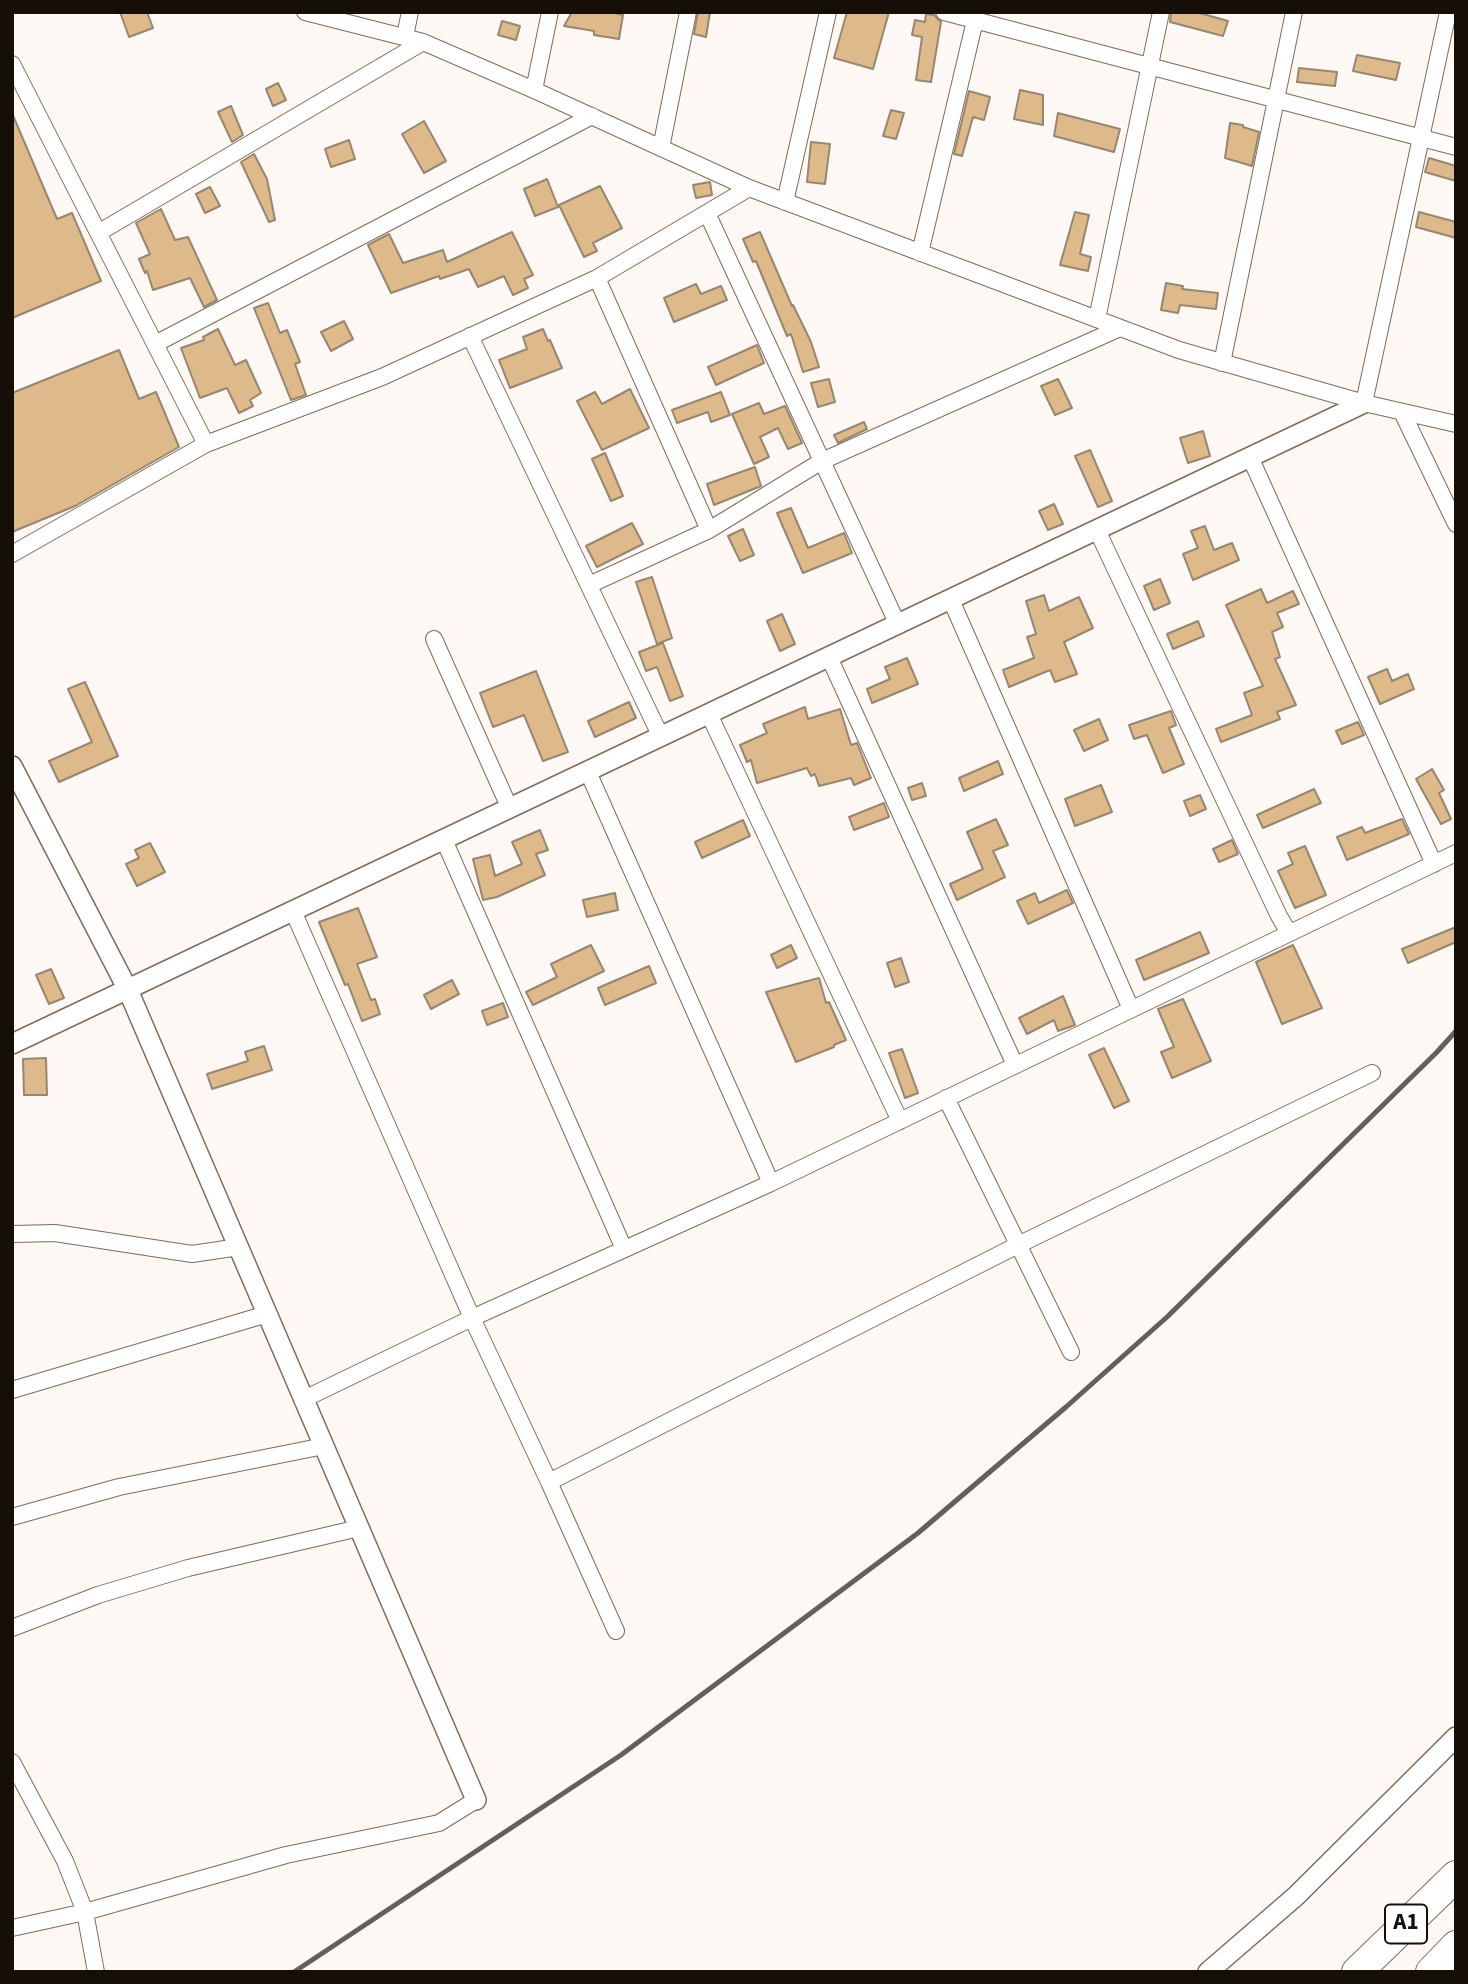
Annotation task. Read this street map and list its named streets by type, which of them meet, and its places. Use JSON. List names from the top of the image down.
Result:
{
  "streets": {
    "highway": ["A1"]
  }
}
